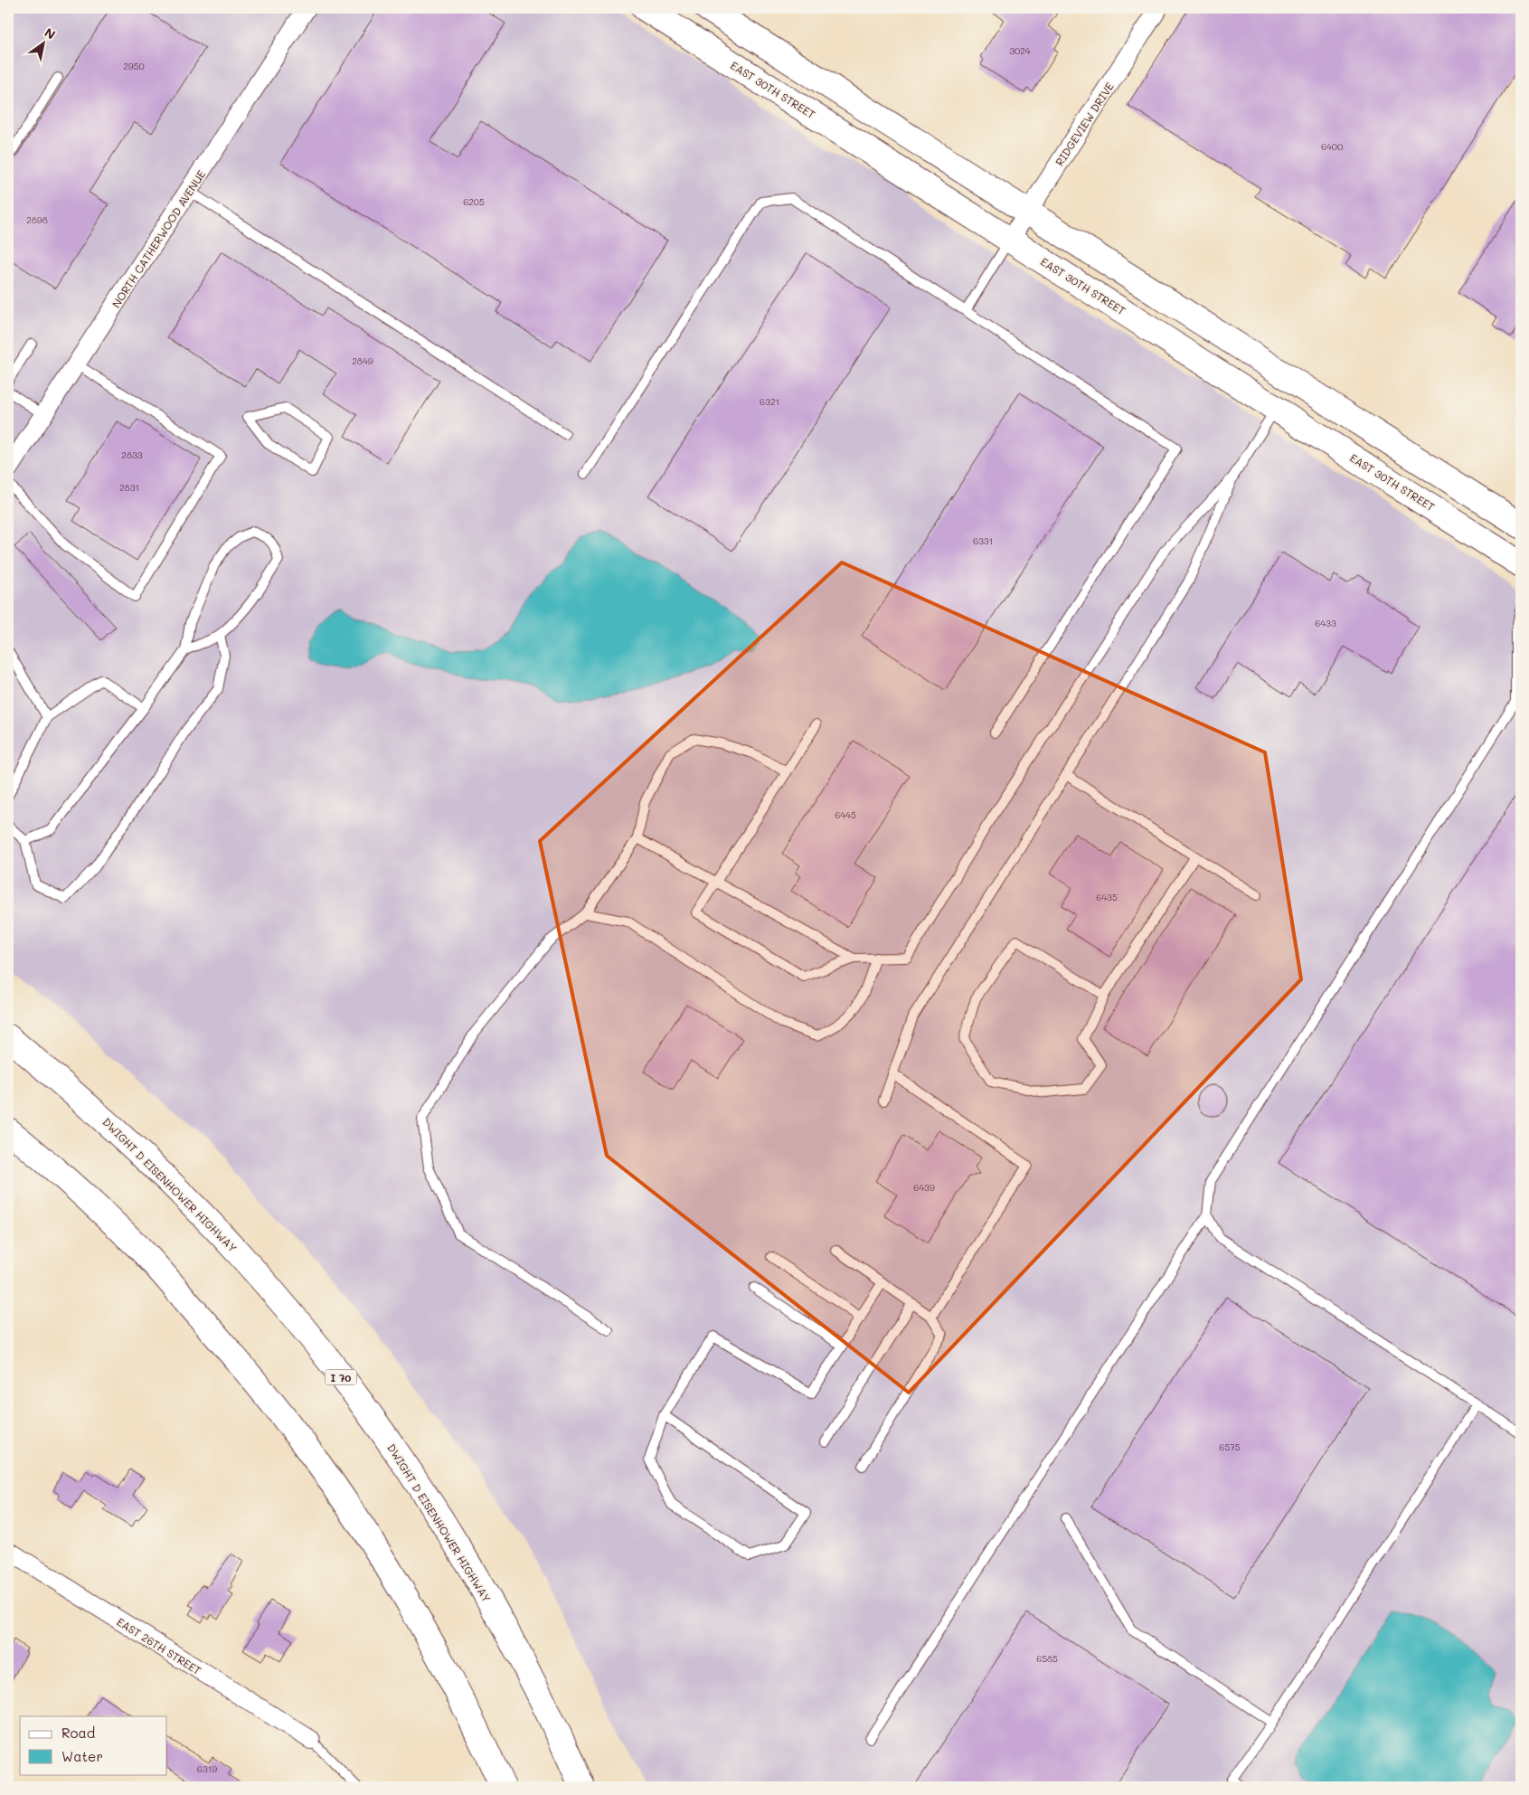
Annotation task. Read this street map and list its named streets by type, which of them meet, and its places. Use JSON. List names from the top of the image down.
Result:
{
  "streets": {
    "main road": ["EAST 30TH STREET", "DWIGHT D EISENHOWER HIGHWAY", "I 70"],
    "street": ["RIDGEVIEW DRIVE", "NORTH CATHERWOOD AVENUE", "EAST 26TH STREET"]
  },
  "crossings": [
    ["EAST 30TH STREET", "RIDGEVIEW DRIVE"]
  ],
  "house_numbers": [
    "3024",
    "2950",
    "6400",
    "6205",
    "2898",
    "2849",
    "6321",
    "2833",
    "2831",
    "6331",
    "6433",
    "6445",
    "6435",
    "6439",
    "6575",
    "6585",
    "6319"
  ],
  "legend": ["Road", "Water"],
  "north": "top right"
}
